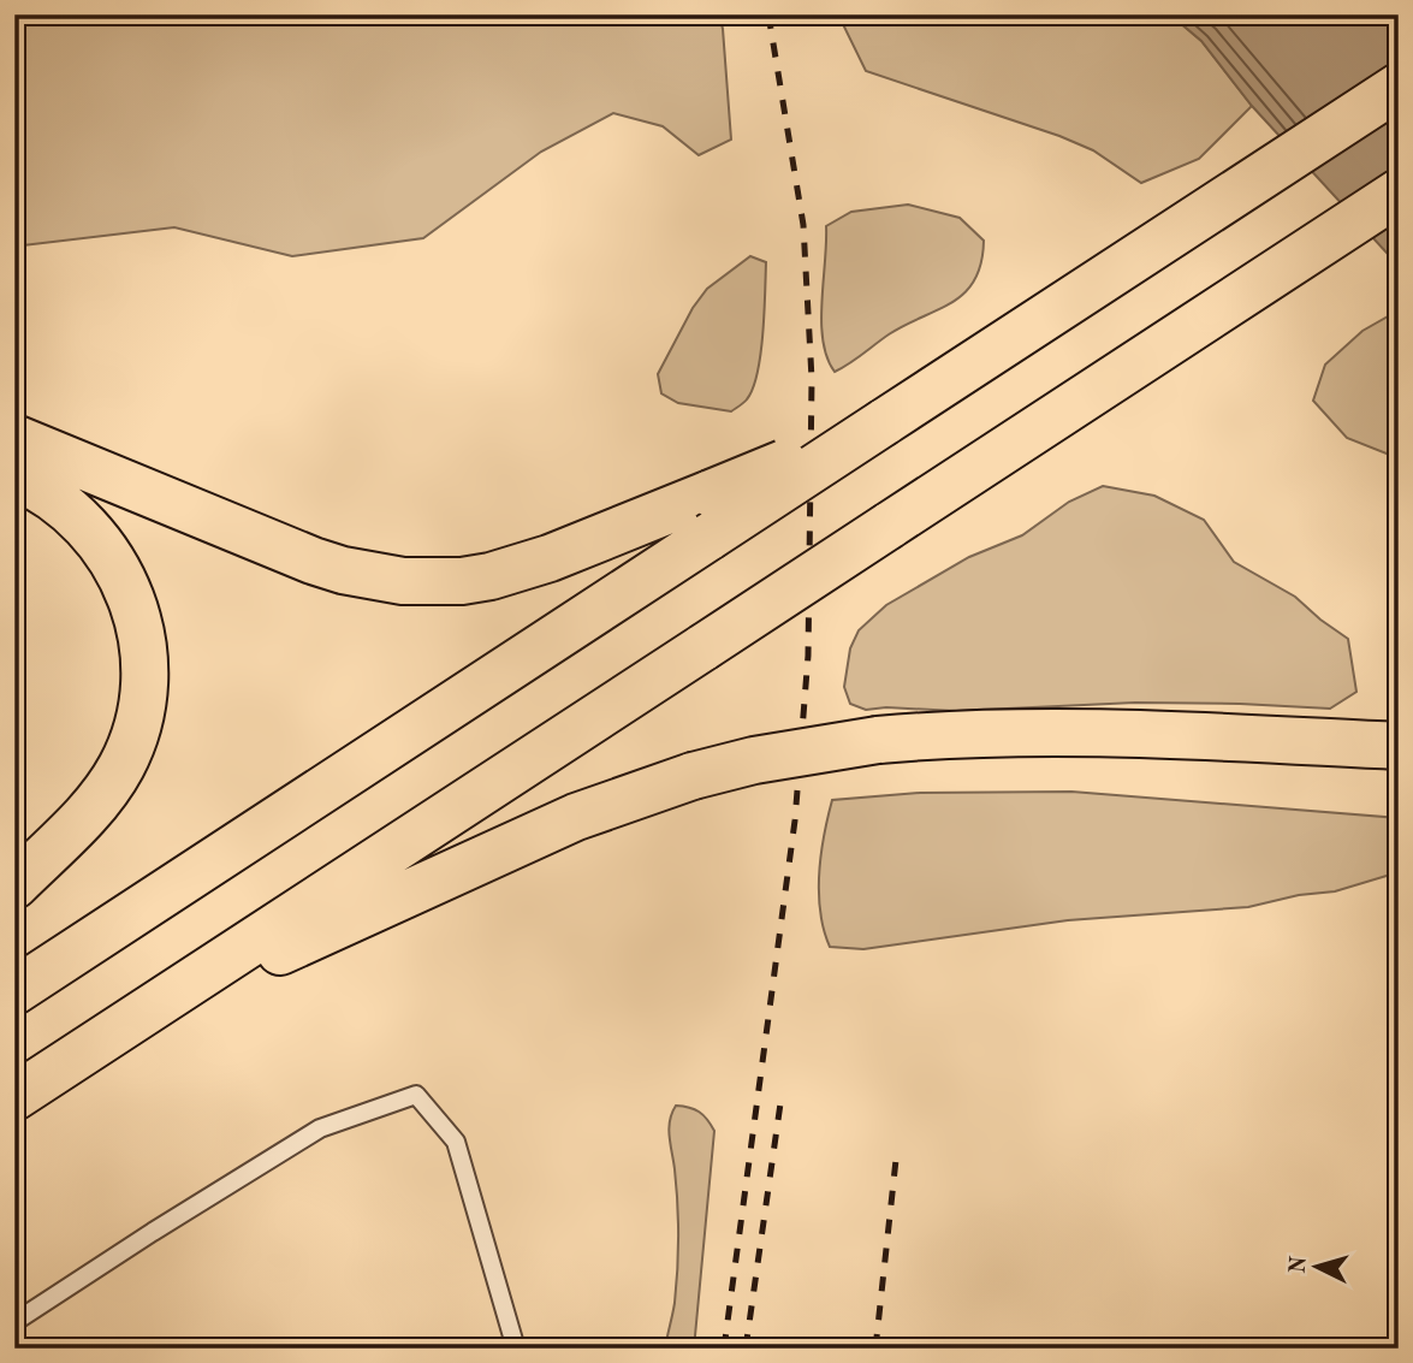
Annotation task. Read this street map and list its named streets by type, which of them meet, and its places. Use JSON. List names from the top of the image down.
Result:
{
  "north": "left"
}
